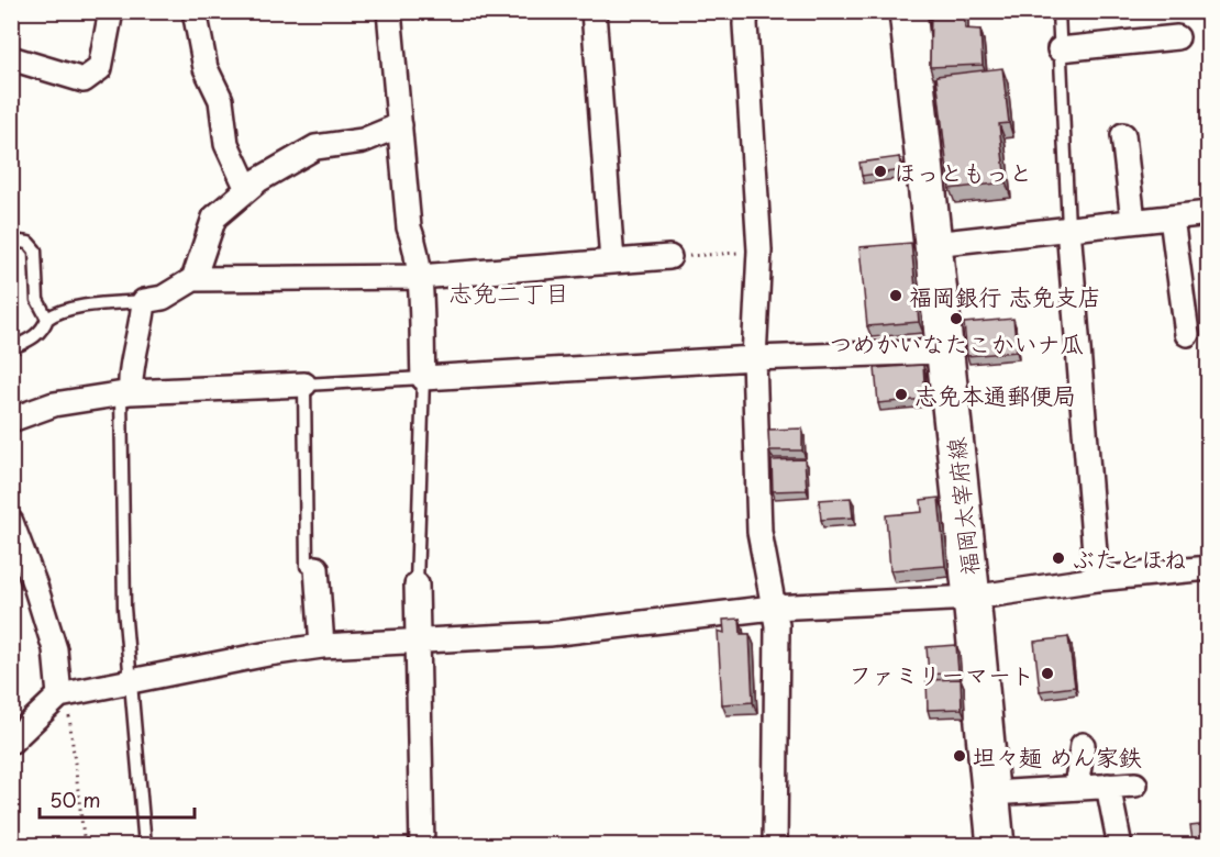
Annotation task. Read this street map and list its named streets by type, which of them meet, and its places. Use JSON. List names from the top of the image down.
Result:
{
  "streets": {
    "main road": ["福岡太宰府線"]
  },
  "districts": ["志免二丁目"],
  "places": [
    "ほっともっと",
    "福岡銀行 志免支店",
    "つめかいなたこかいナ瓜",
    "志免本通郵便局",
    "ぶたとほね",
    "ファミリーマート",
    "坦々麺 めん家鉄"
  ],
  "scale_bar": "50 m"
}
